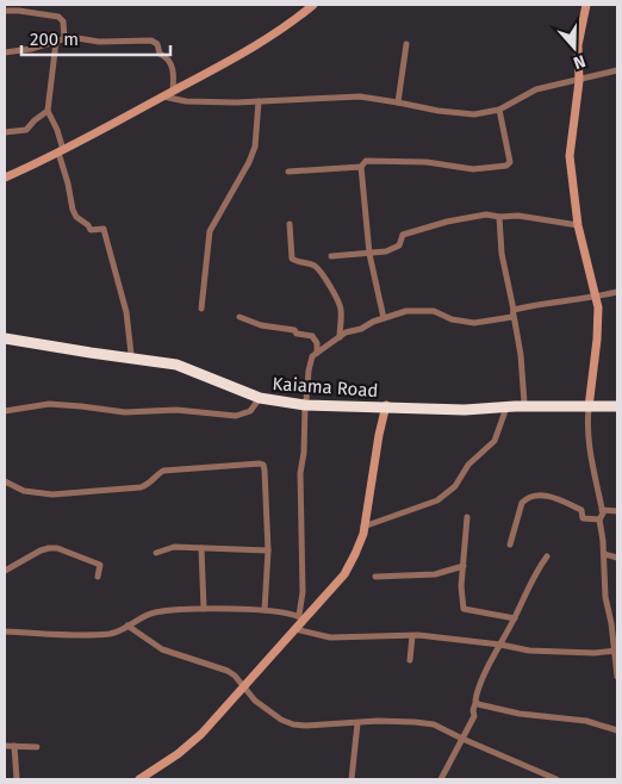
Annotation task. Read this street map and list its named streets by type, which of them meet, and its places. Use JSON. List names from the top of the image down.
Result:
{
  "streets": {
    "highway": ["Kaiama Road"]
  },
  "scale_bar": "200 m",
  "north": "bottom"
}
